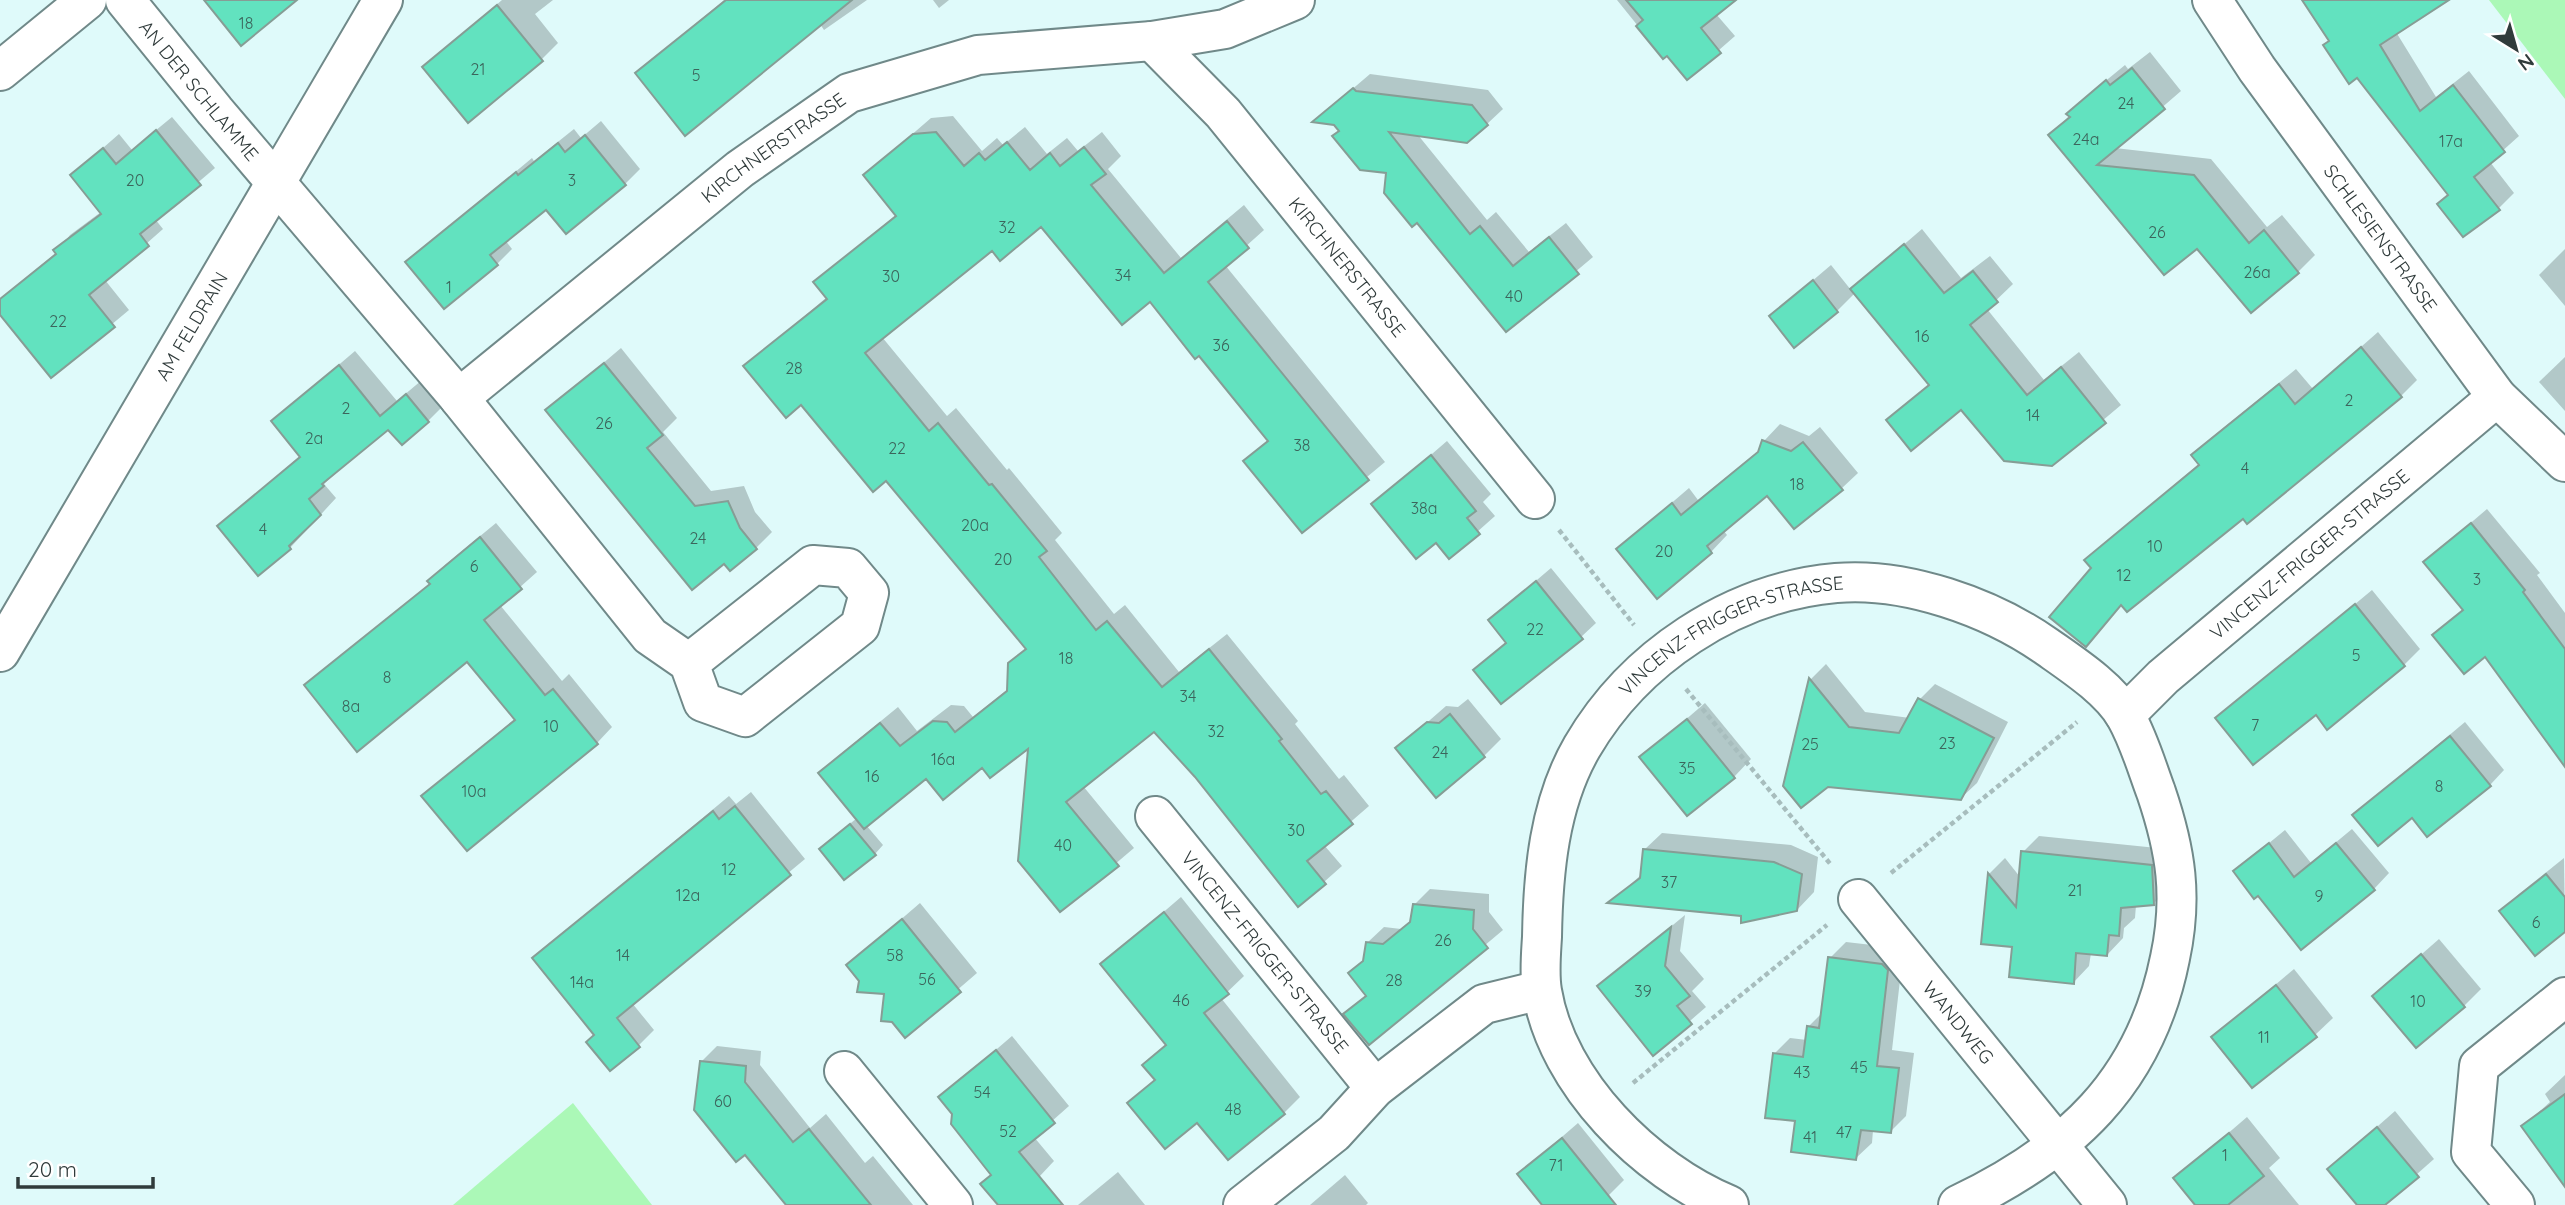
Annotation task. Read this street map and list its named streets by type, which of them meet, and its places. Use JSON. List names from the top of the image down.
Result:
{
  "streets": {
    "street": [
      "AN DER SCHLAMME",
      "KIRCHNERSTRASSE",
      "SCHLESIENSTRASSE",
      "AM FELDRAIN",
      "VINCENZ-FRIGGER-STRASSE",
      "WANDWEG"
    ]
  },
  "crossings": [
    ["AN DER SCHLAMME", "AM FELDRAIN"],
    ["SCHLESIENSTRASSE", "VINCENZ-FRIGGER-STRASSE"],
    ["VINCENZ-FRIGGER-STRASSE", "WANDWEG"]
  ],
  "house_numbers": [
    "18",
    "21",
    "5",
    "24",
    "24a",
    "17a",
    "20",
    "3",
    "32",
    "26",
    "26a",
    "34",
    "30",
    "1",
    "40",
    "22",
    "16",
    "36",
    "28",
    "2",
    "2",
    "14",
    "26",
    "2a",
    "38",
    "22",
    "4",
    "18",
    "38a",
    "20a",
    "4",
    "24",
    "10",
    "20",
    "20",
    "6",
    "12",
    "3",
    "22",
    "5",
    "18",
    "8",
    "34",
    "8a",
    "7",
    "10",
    "32",
    "23",
    "25",
    "24",
    "16a",
    "35",
    "16",
    "8",
    "10a",
    "30",
    "40",
    "12",
    "37",
    "21",
    "12a",
    "9",
    "6",
    "26",
    "14",
    "58",
    "56",
    "28",
    "14a",
    "39",
    "46",
    "10",
    "11",
    "45",
    "43",
    "54",
    "60",
    "48",
    "52",
    "47",
    "41",
    "1",
    "71"
  ],
  "scale_bar": "20 m",
  "north": "bottom right"
}
